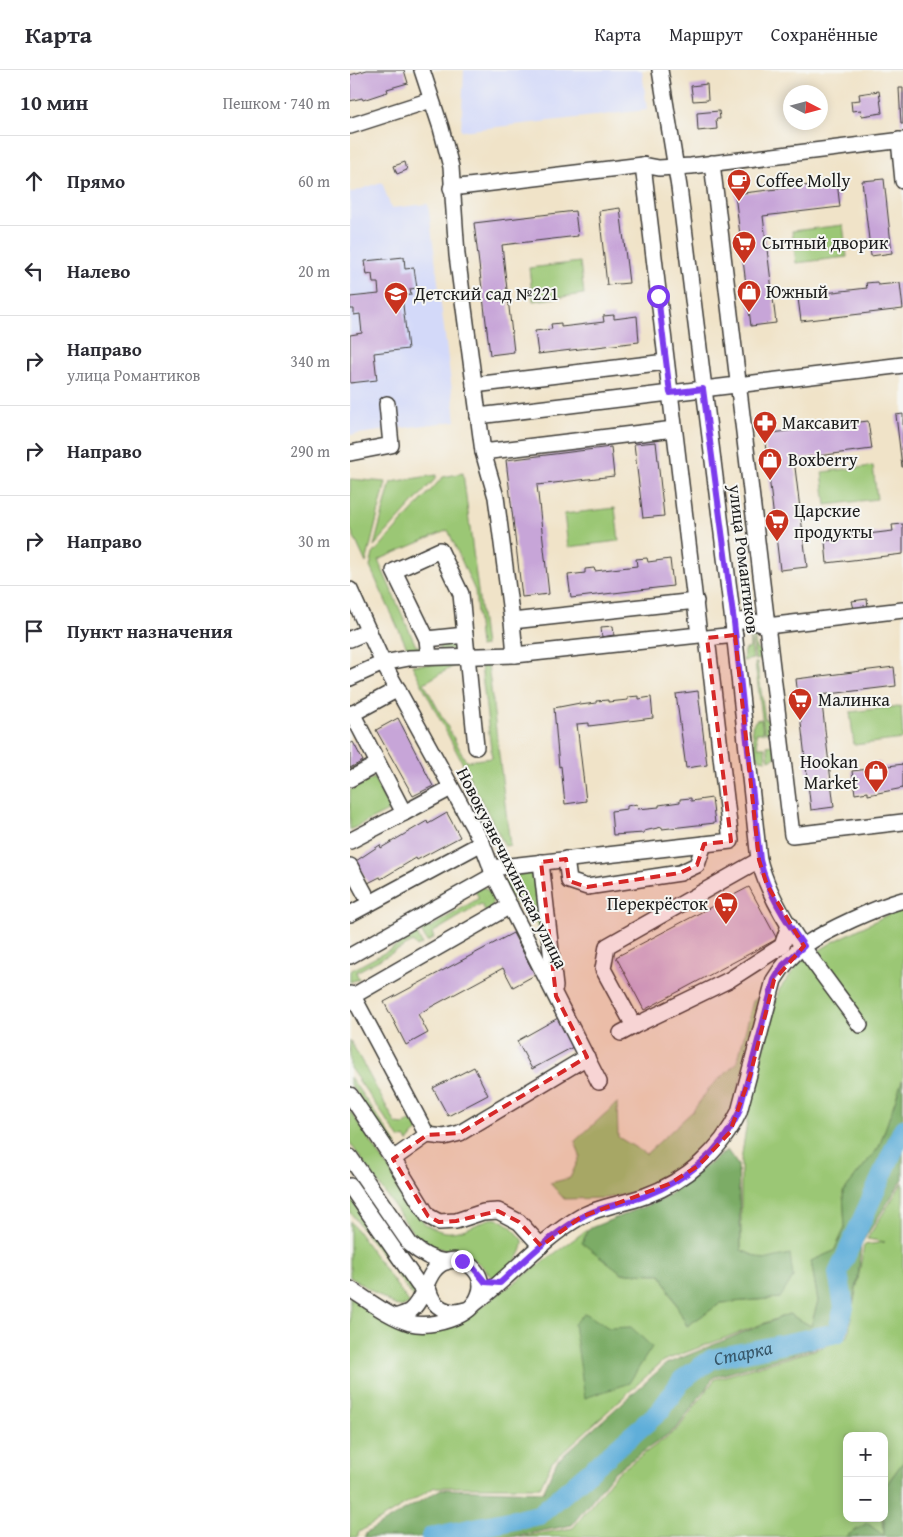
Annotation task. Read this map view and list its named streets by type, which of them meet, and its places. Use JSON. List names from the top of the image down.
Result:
{
  "streets": {
    "street": ["улица Романтиков", "Новокузнечихинская улица"]
  },
  "water": ["Старка"],
  "places": {
    "cafe": ["Coffee Molly"],
    "supermarket": [
      "Сытный дворик",
      "Царские продукты",
      "Малинка",
      "Перекрёсток"
    ],
    "shop": ["Южный", "Boxberry", "Hookan Market"],
    "school or university": ["Детский сад №221"],
    "pharmacy": ["Максавит"]
  },
  "north": "right",
  "page": {
    "header": "Карта",
    "nav": ["Карта", "Маршрут", "Сохранённые"],
    "heading": ["10 мин", "Пешком · 740 m"],
    "list": [
      ["Прямо", "60 m"],
      ["Налево", "20 m"],
      ["Направо", "улица Романтиков", "340 m"],
      ["Направо", "290 m"],
      ["Направо", "30 m"],
      "Пункт назначения"
    ],
    "map_buttons": ["+", "−"]
  }
}
